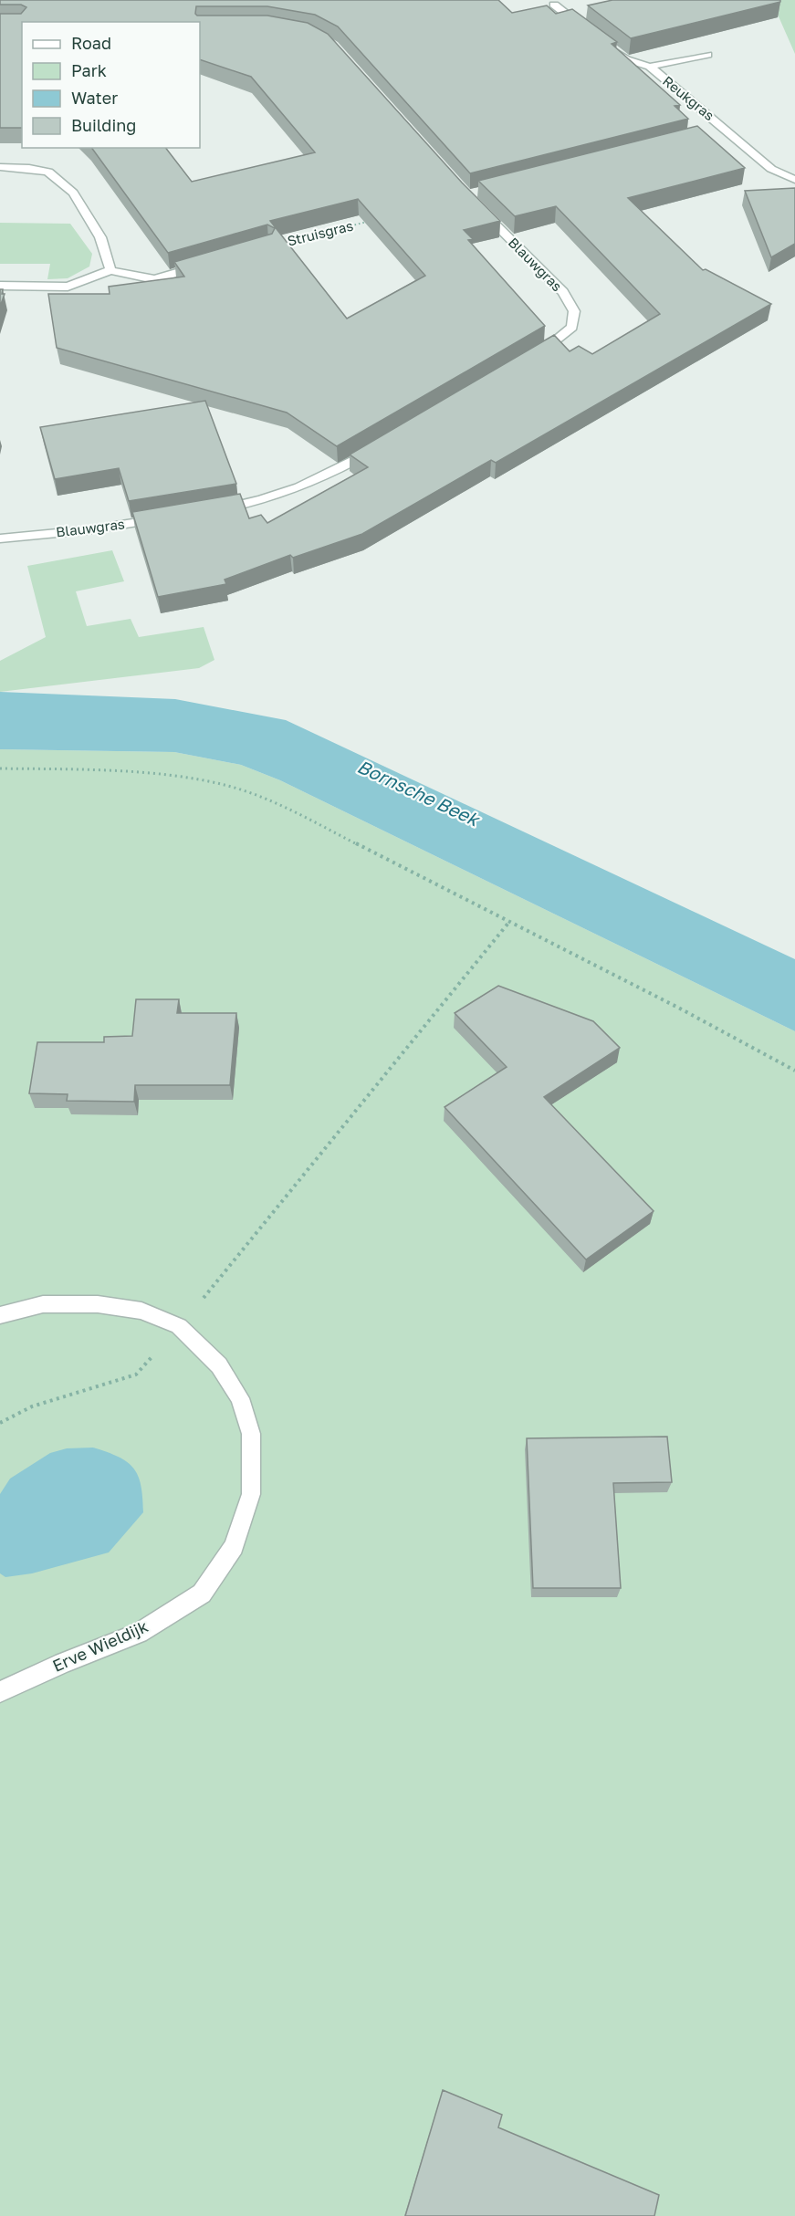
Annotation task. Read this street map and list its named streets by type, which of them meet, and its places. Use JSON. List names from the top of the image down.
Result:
{
  "streets": {
    "street": ["Reukgras", "Blauwgras", "Erve Wieldijk"],
    "path": ["Struisgras"]
  },
  "water": ["Bornsche Beek"],
  "legend": [
    "Road",
    "Park",
    "Water",
    "Building"
  ]
}
